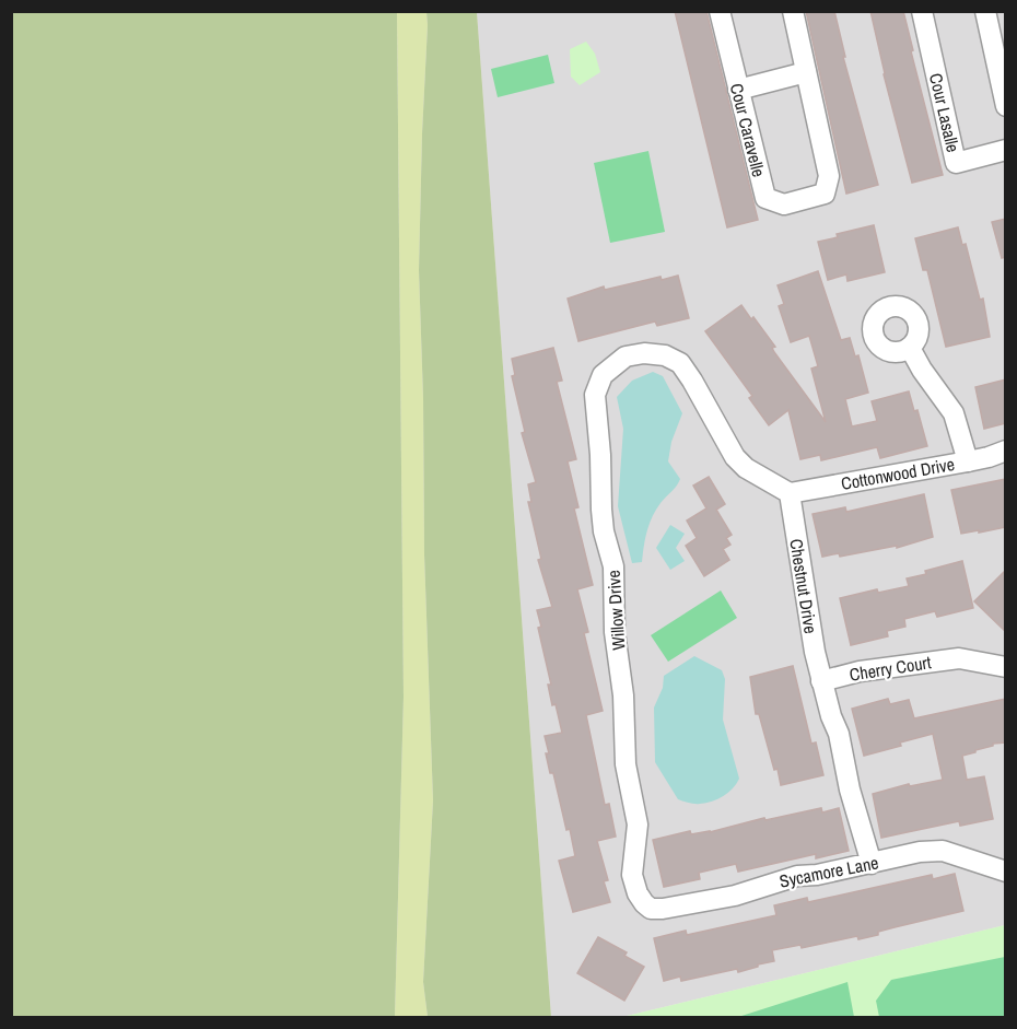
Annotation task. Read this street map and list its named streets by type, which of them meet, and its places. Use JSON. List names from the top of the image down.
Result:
{
  "streets": {
    "street": [
      "Cour Lasalle",
      "Cour Caravelle",
      "Cottonwood Drive",
      "Chestnut Drive",
      "Willow Drive",
      "Cherry Court",
      "Sycamore Lane"
    ]
  },
  "crossings": [
    ["Cottonwood Drive", "Chestnut Drive"],
    ["Cottonwood Drive", "Willow Drive"],
    ["Chestnut Drive", "Willow Drive"],
    ["Chestnut Drive", "Cherry Court"],
    ["Chestnut Drive", "Sycamore Lane"],
    ["Willow Drive", "Sycamore Lane"]
  ]
}
